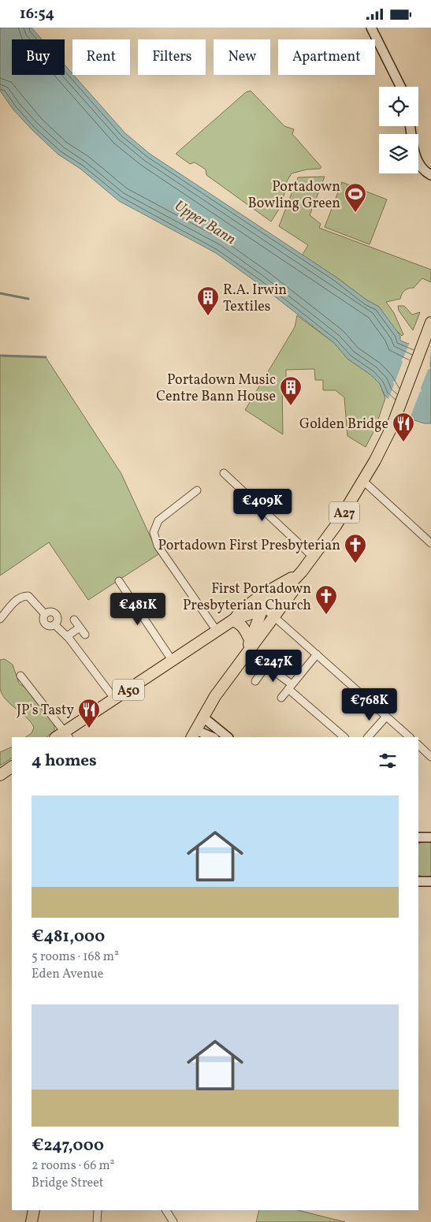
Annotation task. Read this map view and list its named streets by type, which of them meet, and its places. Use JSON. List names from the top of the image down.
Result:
{
  "streets": {
    "main road": ["A27", "A50"]
  },
  "crossings": [
    ["A27", "A50"]
  ],
  "water": ["Upper Bann"],
  "places": {
    "sports": ["Portadown Bowling Green"],
    "building": ["R.A. Irwin Textiles", "Portadown Music Centre Bann House"],
    "restaurant": ["Golden Bridge", "JP's Tasty"],
    "church": ["Portadown First Presbyterian", "First Portadown Presbyterian Church"]
  },
  "page": {
    "status": "16:54",
    "chip": [
      "Buy",
      "Rent",
      "Filters",
      "New",
      "Apartment"
    ],
    "price": [
      "€409K",
      "€481K",
      "€247K",
      "€768K"
    ],
    "heading": "4 homes",
    "list": [
      {
        "name": "€481,000",
        "note": "5 rooms · 168 m² · Eden Avenue"
      },
      {
        "name": "€247,000",
        "note": "2 rooms · 66 m² · Bridge Street"
      }
    ]
  }
}
